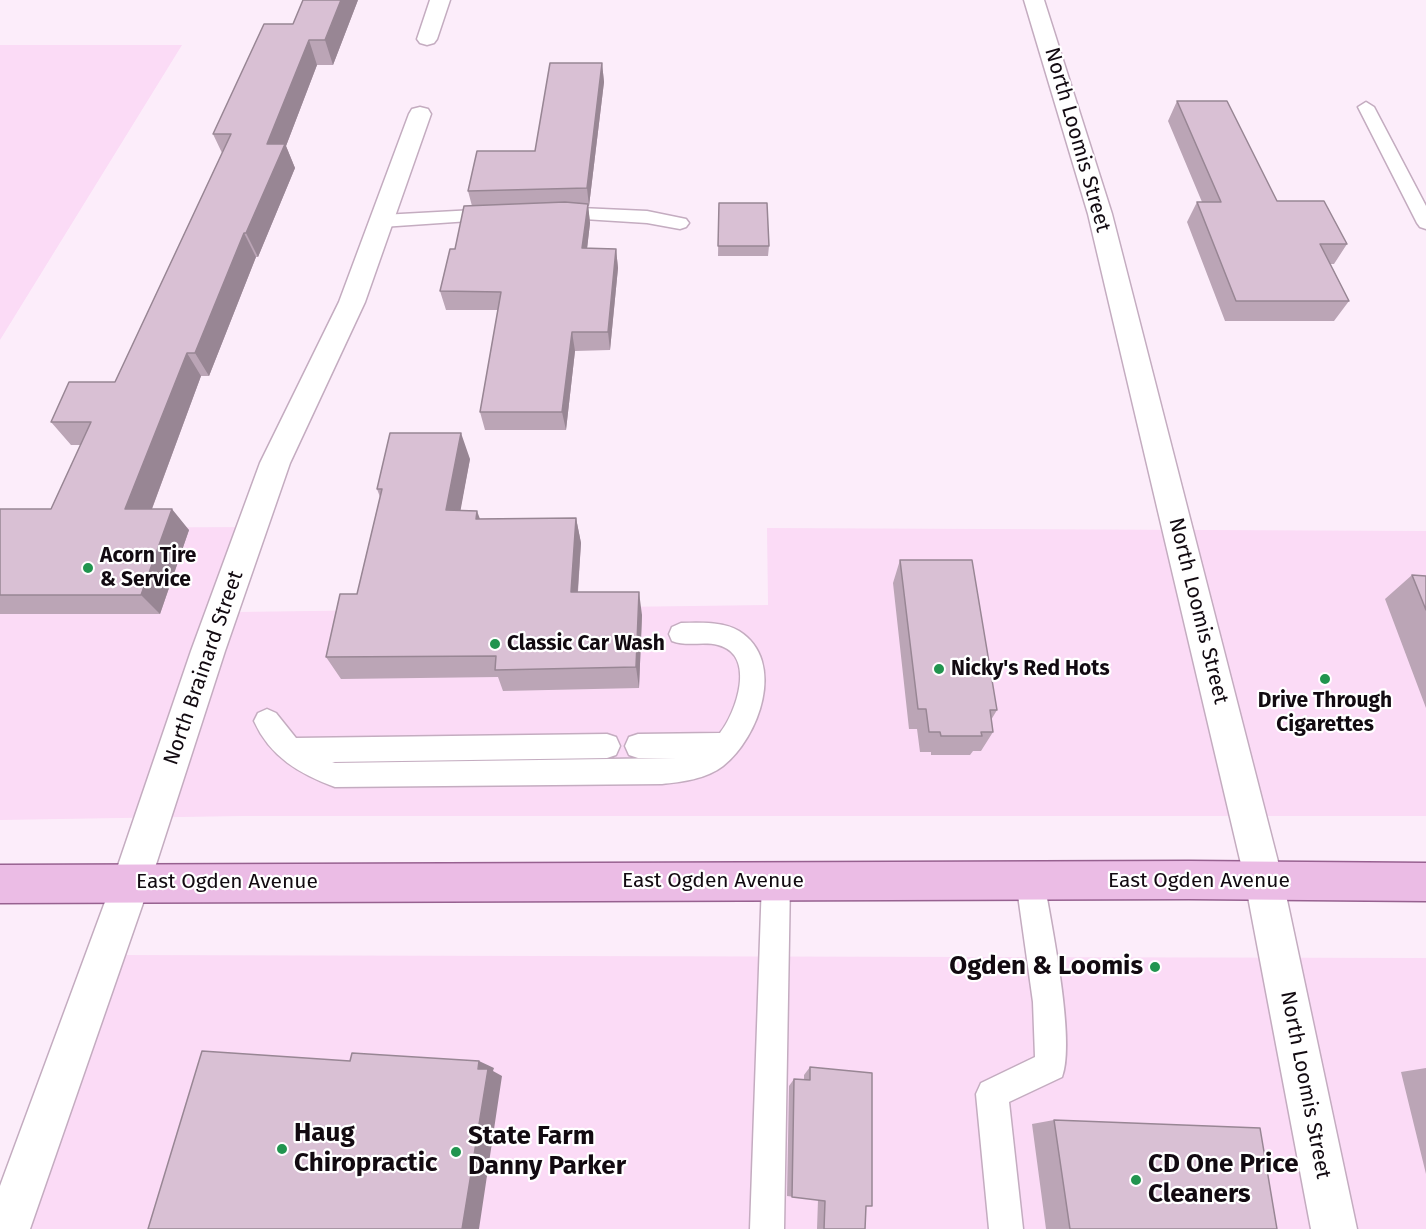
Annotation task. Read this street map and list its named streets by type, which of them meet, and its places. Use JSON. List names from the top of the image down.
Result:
{
  "streets": {
    "main road": ["East Ogden Avenue"],
    "street": ["North Loomis Street", "North Brainard Street"]
  },
  "crossings": [
    ["North Loomis Street", "East Ogden Avenue"],
    ["North Brainard Street", "East Ogden Avenue"]
  ],
  "places": [
    "Acorn Tire & Service",
    "Classic Car Wash",
    "Nicky's Red Hots",
    "Drive Through Cigarettes",
    "Ogden & Loomis",
    "Haug Chiropractic",
    "State Farm Danny Parker",
    "CD One Price Cleaners"
  ]
}
